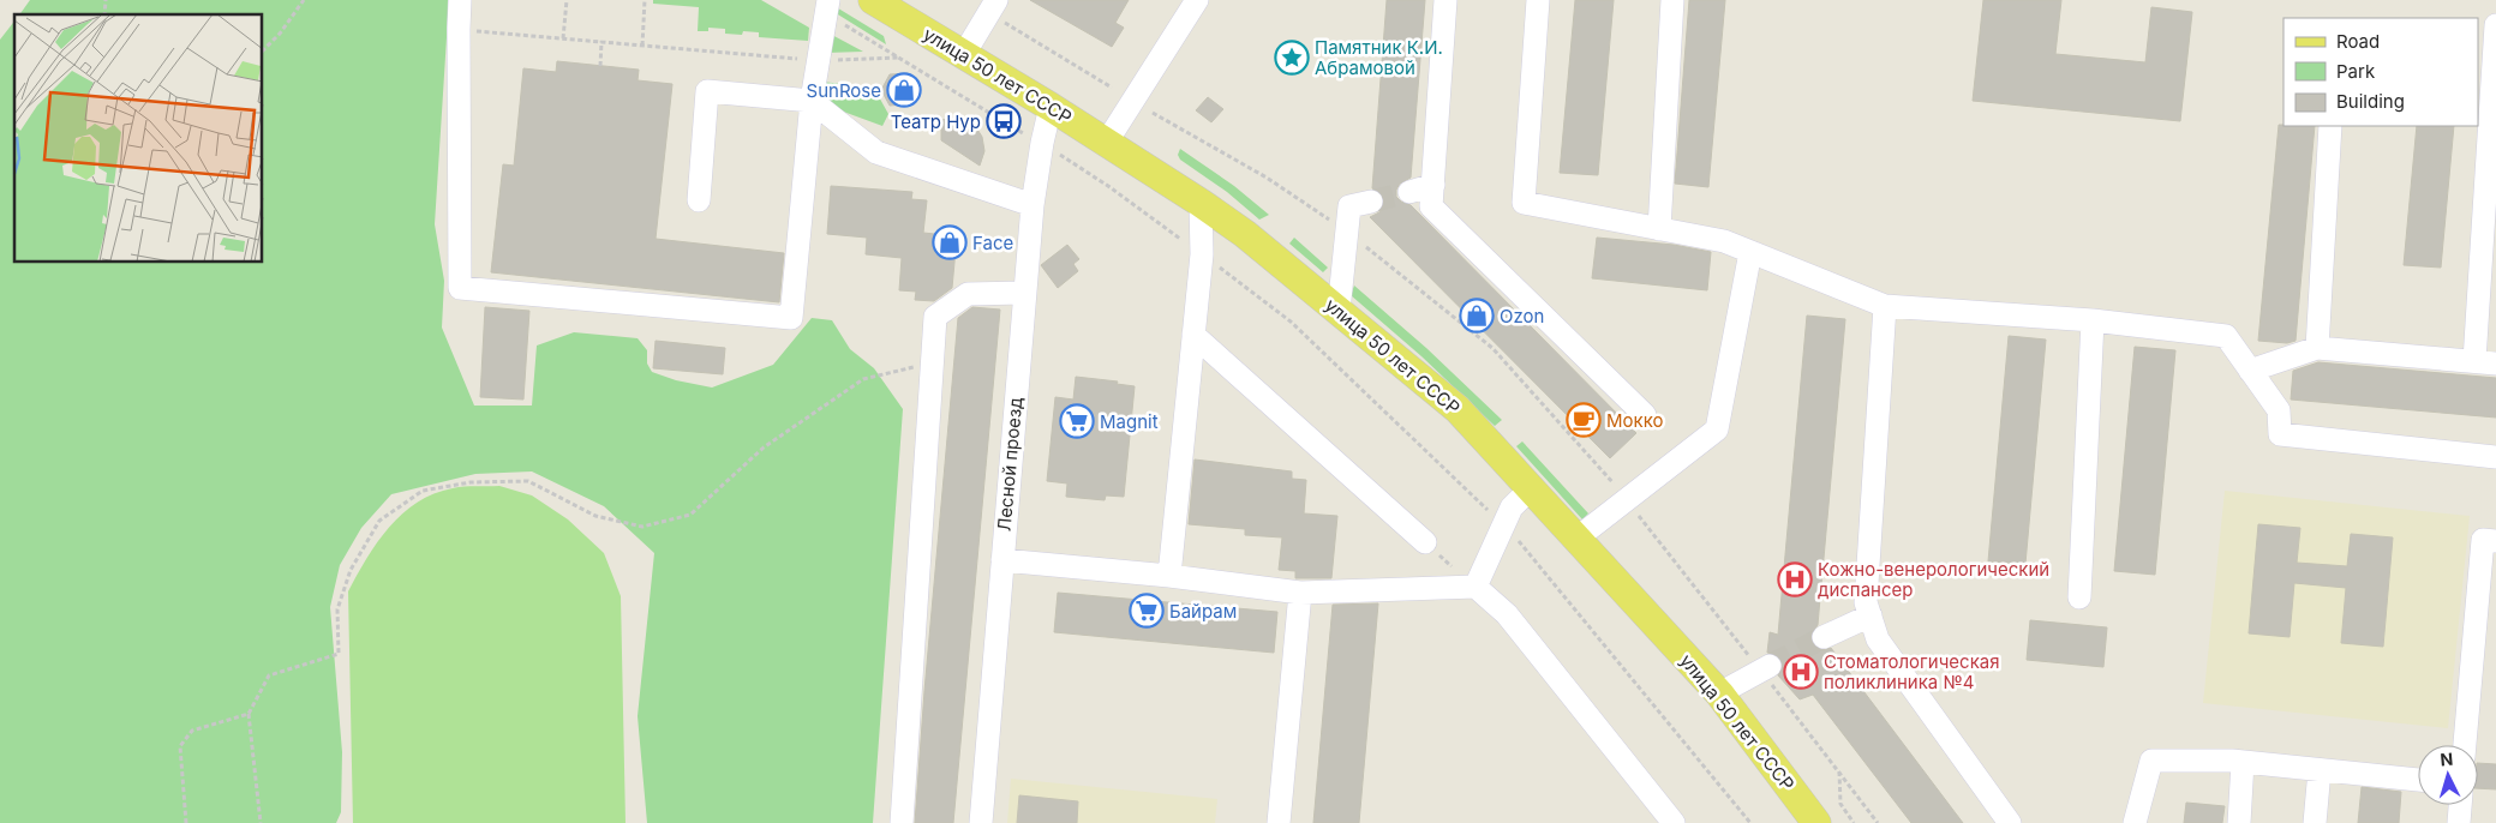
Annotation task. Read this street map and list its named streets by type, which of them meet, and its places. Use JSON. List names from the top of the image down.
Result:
{
  "streets": {
    "main road": ["улица 50 лет СССР"],
    "street": ["Лесной проезд"]
  },
  "crossings": [
    ["улица 50 лет СССР", "Лесной проезд"]
  ],
  "places": {
    "place": ["Памятник К.И. Абрамовой"],
    "shop": ["SunRose", "Face", "Ozon"],
    "bus stop": ["Театр Нур"],
    "cafe": ["Мокко"],
    "supermarket": ["Magnit", "Байрам"],
    "hospital": ["Кожно-венерологический диспансер", "Стоматологическая поликлиника №4"]
  },
  "legend": ["Road", "Park", "Building"],
  "north": "top"
}
